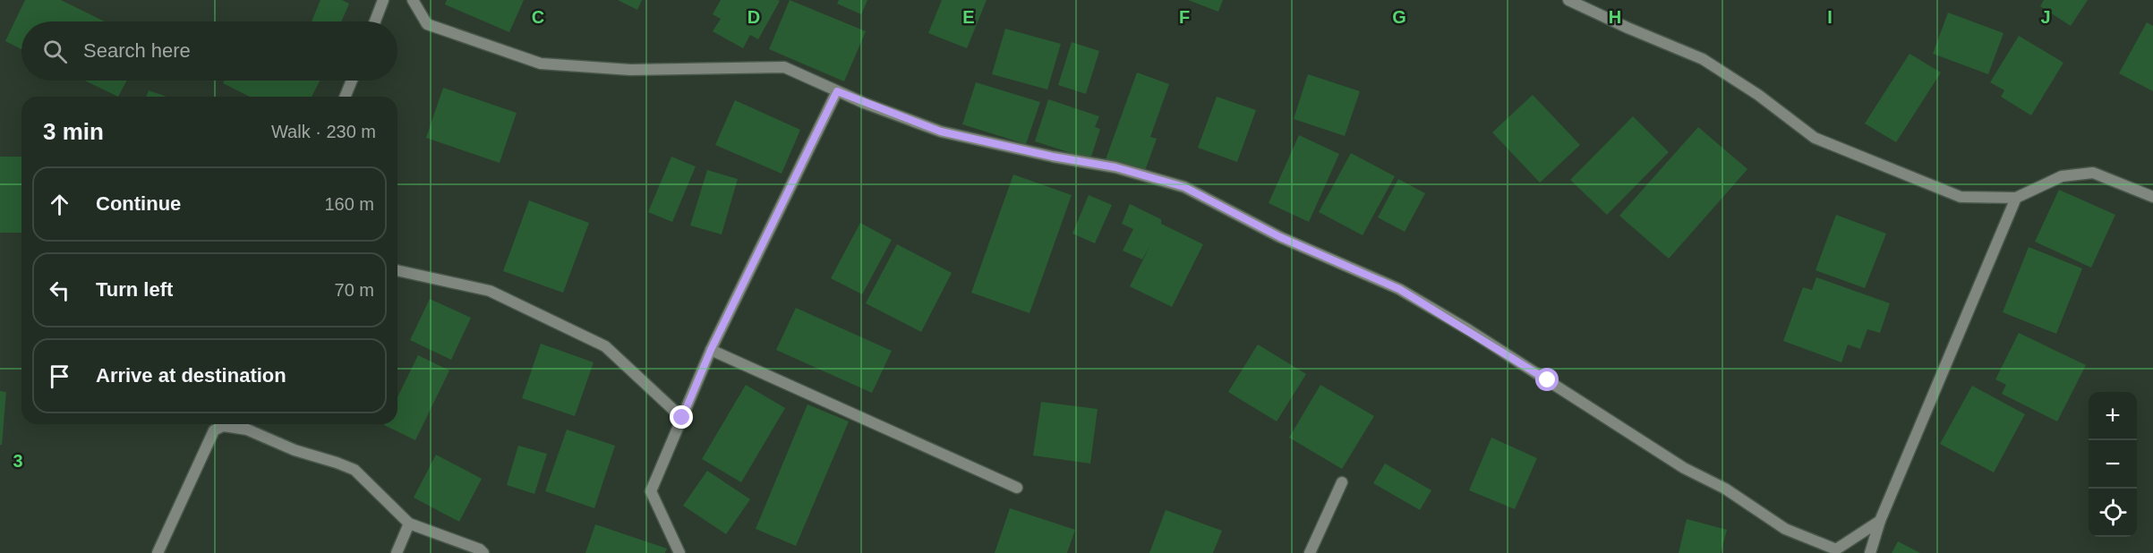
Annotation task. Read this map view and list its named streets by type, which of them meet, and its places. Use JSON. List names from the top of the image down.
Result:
{
  "page": {
    "search": "Search here",
    "heading": ["3 min", "Walk · 230 m"],
    "list": [
      ["Continue", "160 m"],
      ["Turn left", "70 m"],
      "Arrive at destination"
    ],
    "map_buttons": ["+", "−"]
  },
  "grid": {
    "columns": [
      "C",
      "D",
      "E",
      "F",
      "G",
      "H",
      "I",
      "J"
    ],
    "rows": ["3"]
  }
}
